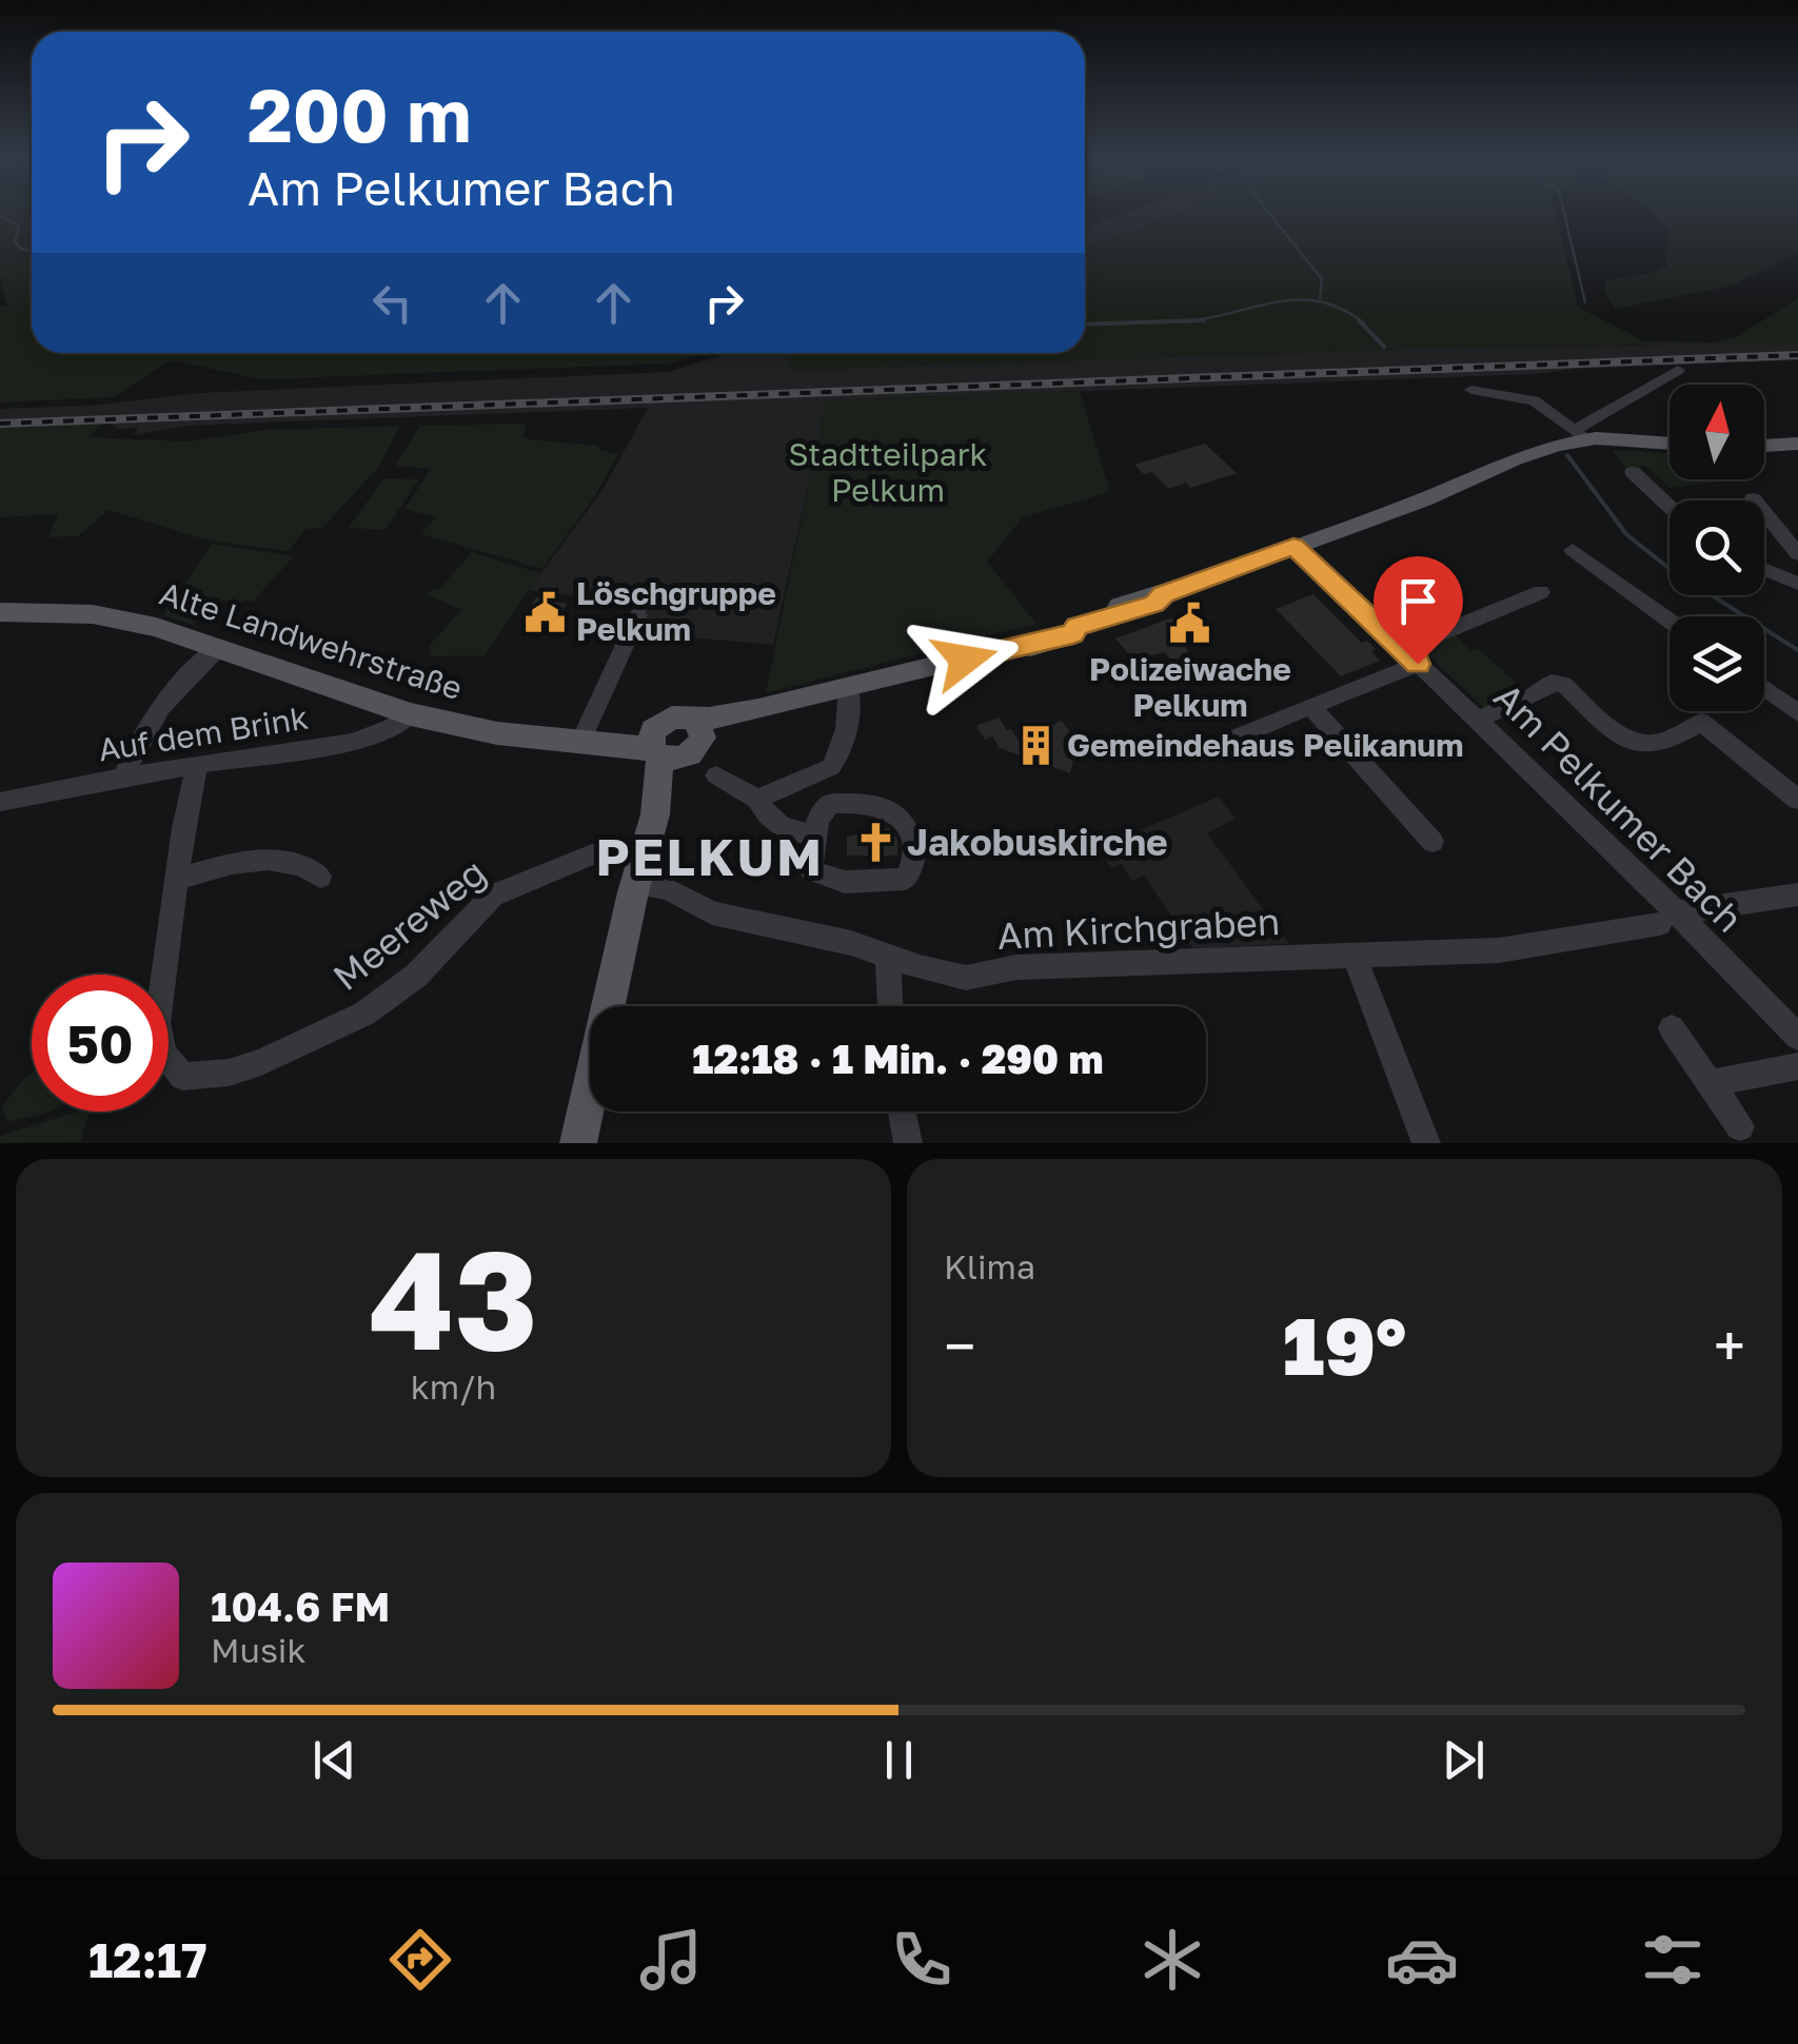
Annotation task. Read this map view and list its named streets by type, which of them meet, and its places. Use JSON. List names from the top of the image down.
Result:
{
  "streets": {
    "main road": ["Alte Landwehrstraße"],
    "street": [
      "Auf dem Brink",
      "Am Pelkumer Bach",
      "Meereweg",
      "Am Kirchgraben"
    ]
  },
  "crossings": [
    ["Alte Landwehrstraße", "Auf dem Brink"],
    ["Auf dem Brink", "Meereweg"],
    ["Am Pelkumer Bach", "Am Kirchgraben"],
    ["Meereweg", "Am Kirchgraben"]
  ],
  "districts": ["PELKUM"],
  "parks": ["Stadtteilpark Pelkum"],
  "places": {
    "public building": ["Löschgruppe Pelkum", "Polizeiwache Pelkum"],
    "building": ["Gemeindehaus Pelikanum"],
    "church": ["Jakobuskirche"]
  },
  "north": "top",
  "page": {
    "turn": ["200 m", "Am Pelkumer Bach"],
    "limit": "50",
    "trip": "12:18 · 1 Min. · 290 m",
    "tile": [
      ["43", "km/h"],
      "Klima"
    ],
    "heat": ["−", "19°", "+"],
    "song": ["104.6 FM", "Musik"],
    "tabs": "12:17"
  }
}
